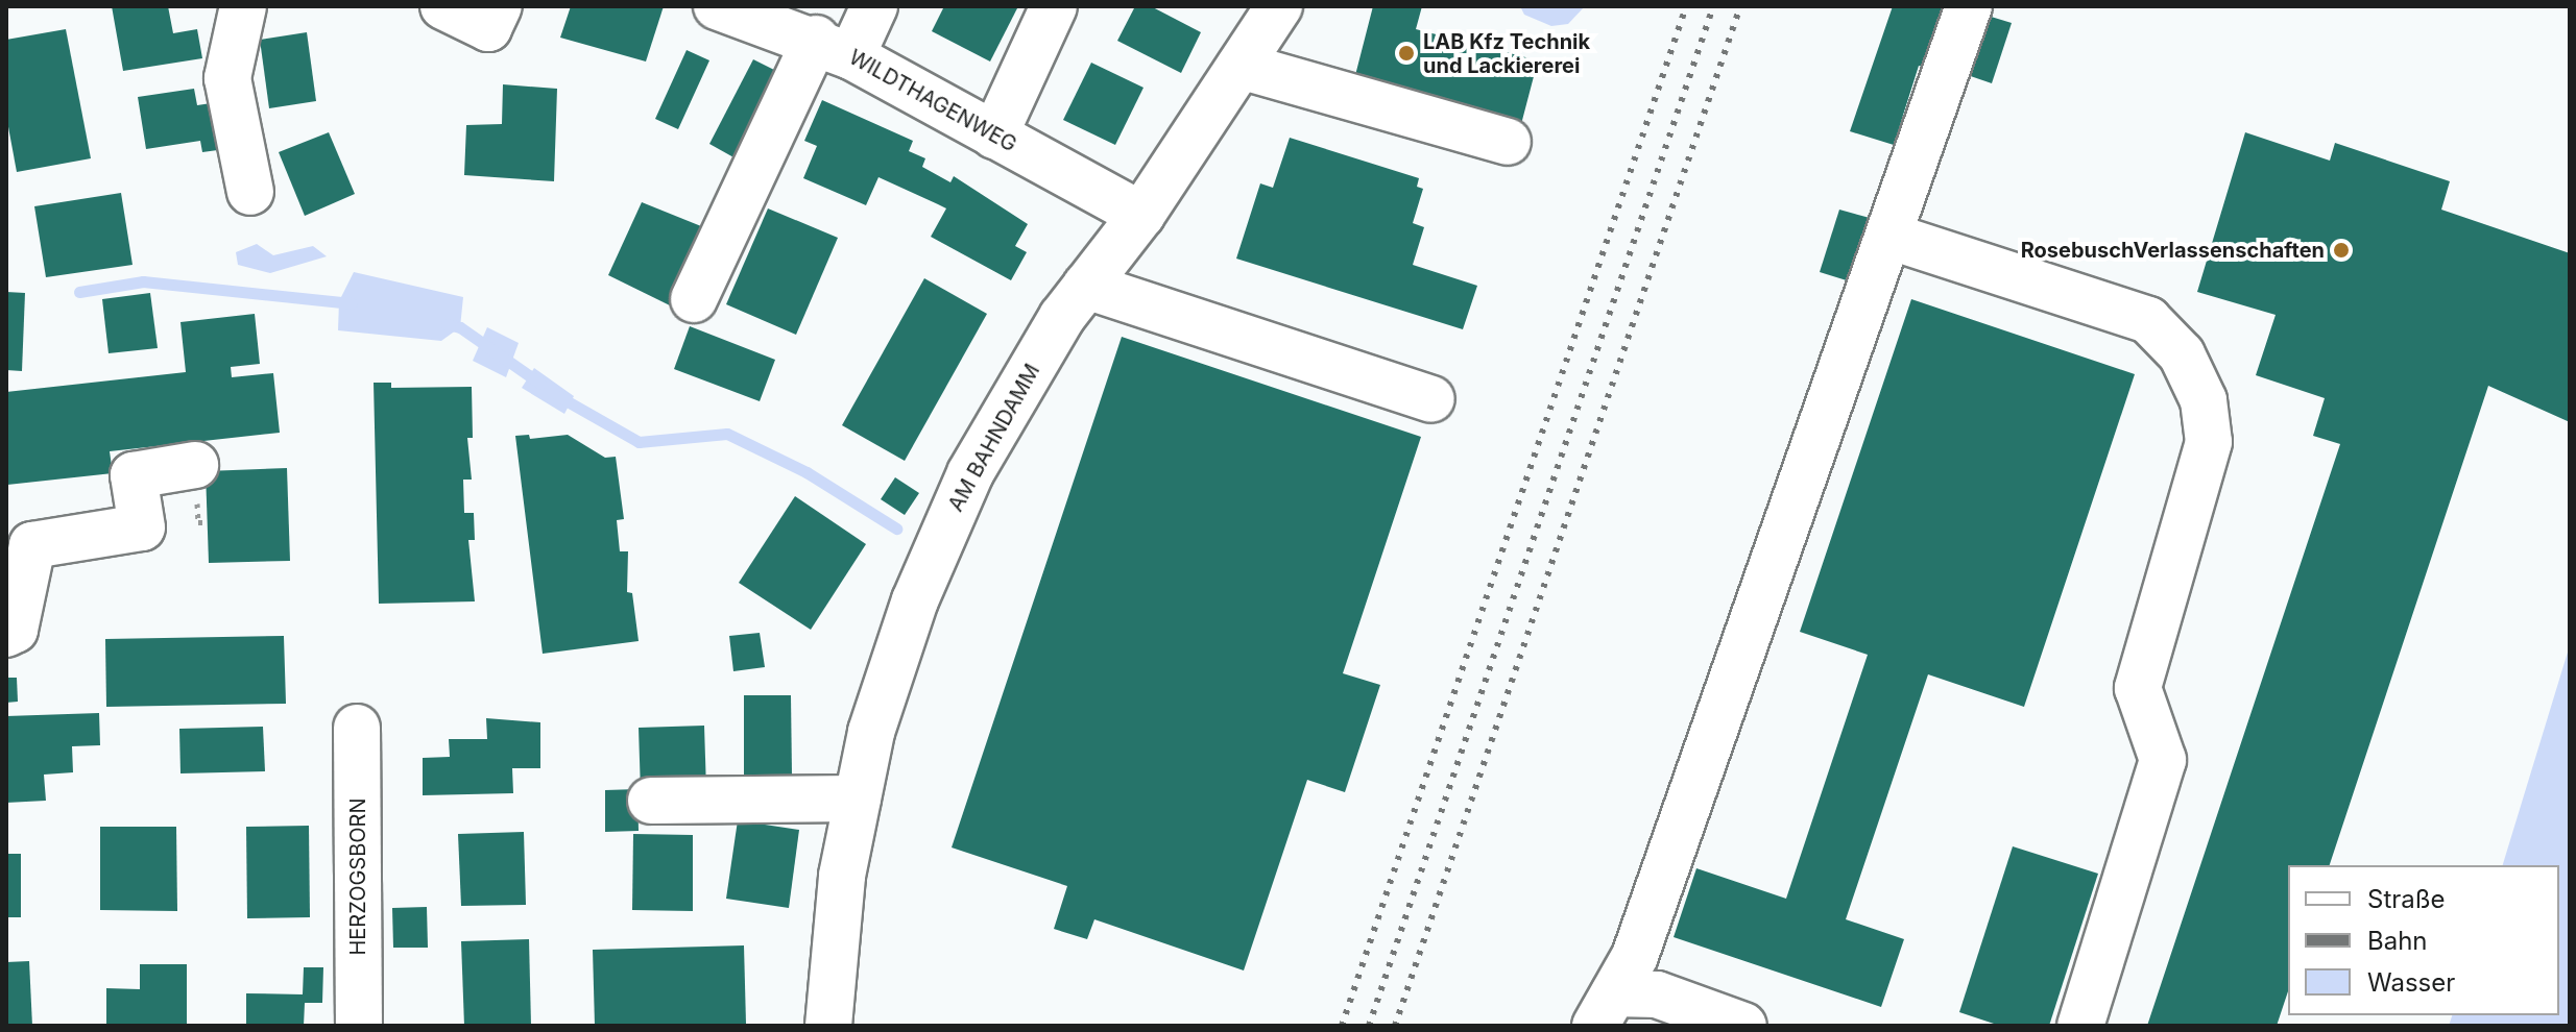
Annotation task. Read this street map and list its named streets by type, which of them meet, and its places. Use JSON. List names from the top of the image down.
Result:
{
  "streets": {
    "street": ["WILDTHAGENWEG", "AM BAHNDAMM", "HERZOGSBORN"]
  },
  "crossings": [
    ["WILDTHAGENWEG", "AM BAHNDAMM"]
  ],
  "places": ["LAB Kfz Technik und Lackiererei", "RosebuschVerlassenschaften"],
  "legend": ["Straße", "Bahn", "Wasser"]
}
